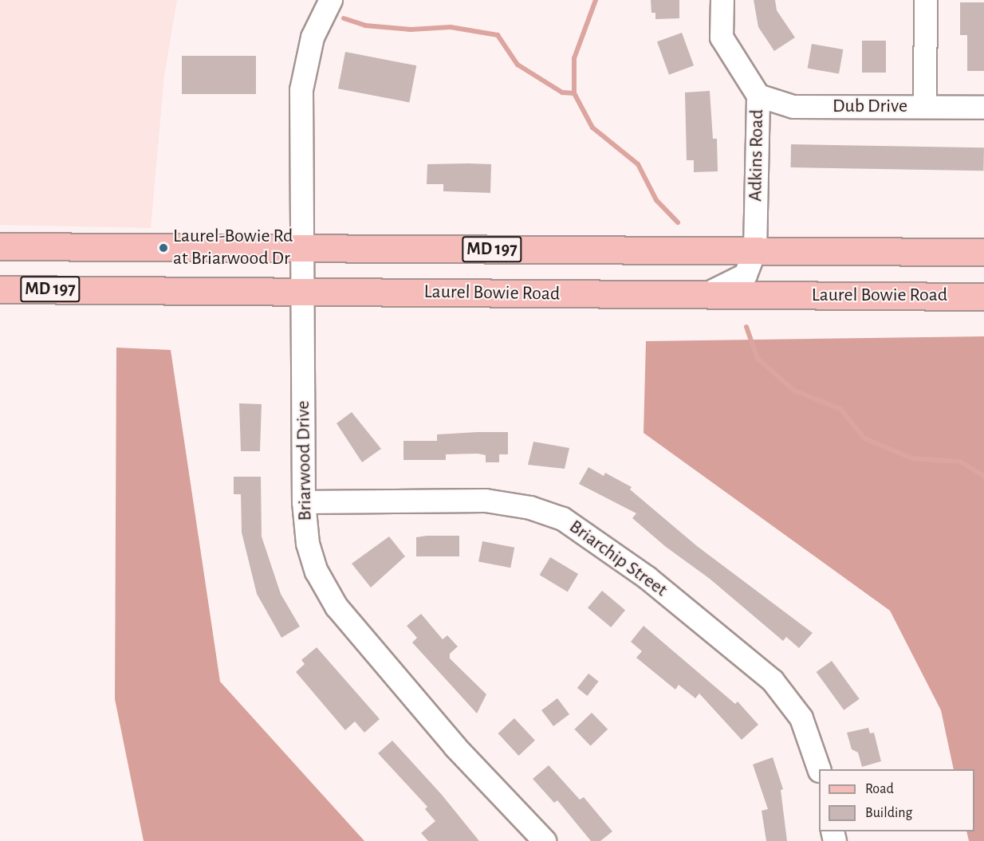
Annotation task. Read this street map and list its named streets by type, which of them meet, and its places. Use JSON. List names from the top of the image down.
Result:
{
  "streets": {
    "main road": ["MD 197", "Laurel Bowie Road"],
    "street": [
      "Dub Drive",
      "Adkins Road",
      "Briarwood Drive",
      "Briarchip Street"
    ]
  },
  "crossings": [
    ["Dub Drive", "Adkins Road"],
    ["Adkins Road", "MD 197"],
    ["Adkins Road", "Laurel Bowie Road"],
    ["MD 197", "Briarwood Drive"],
    ["Laurel Bowie Road", "Briarwood Drive"],
    ["Briarwood Drive", "Briarchip Street"]
  ],
  "places": ["Laurel-Bowie Rd at Briarwood Dr"],
  "legend": ["Road", "Building"]
}
